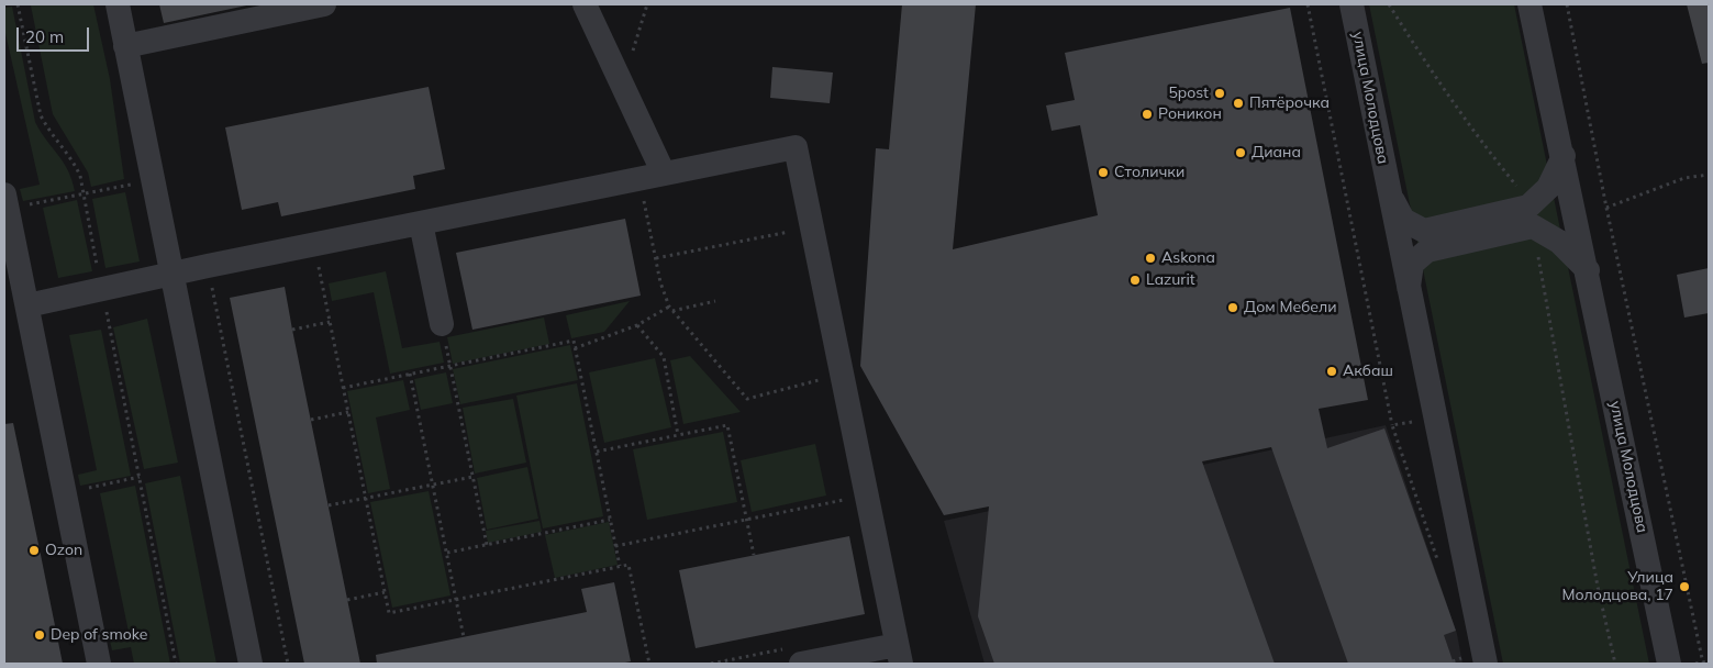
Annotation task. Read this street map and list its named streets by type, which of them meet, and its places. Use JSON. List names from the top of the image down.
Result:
{
  "streets": {
    "street": ["улица Молодцова"]
  },
  "places": [
    "5post",
    "Пятёрочка",
    "Роникон",
    "Диана",
    "Столички",
    "Askona",
    "Lazurit",
    "Дом Мебели",
    "Акбаш",
    "Ozon",
    "Улица Молодцова, 17",
    "Dep of smoke"
  ],
  "scale_bar": "20 m"
}
